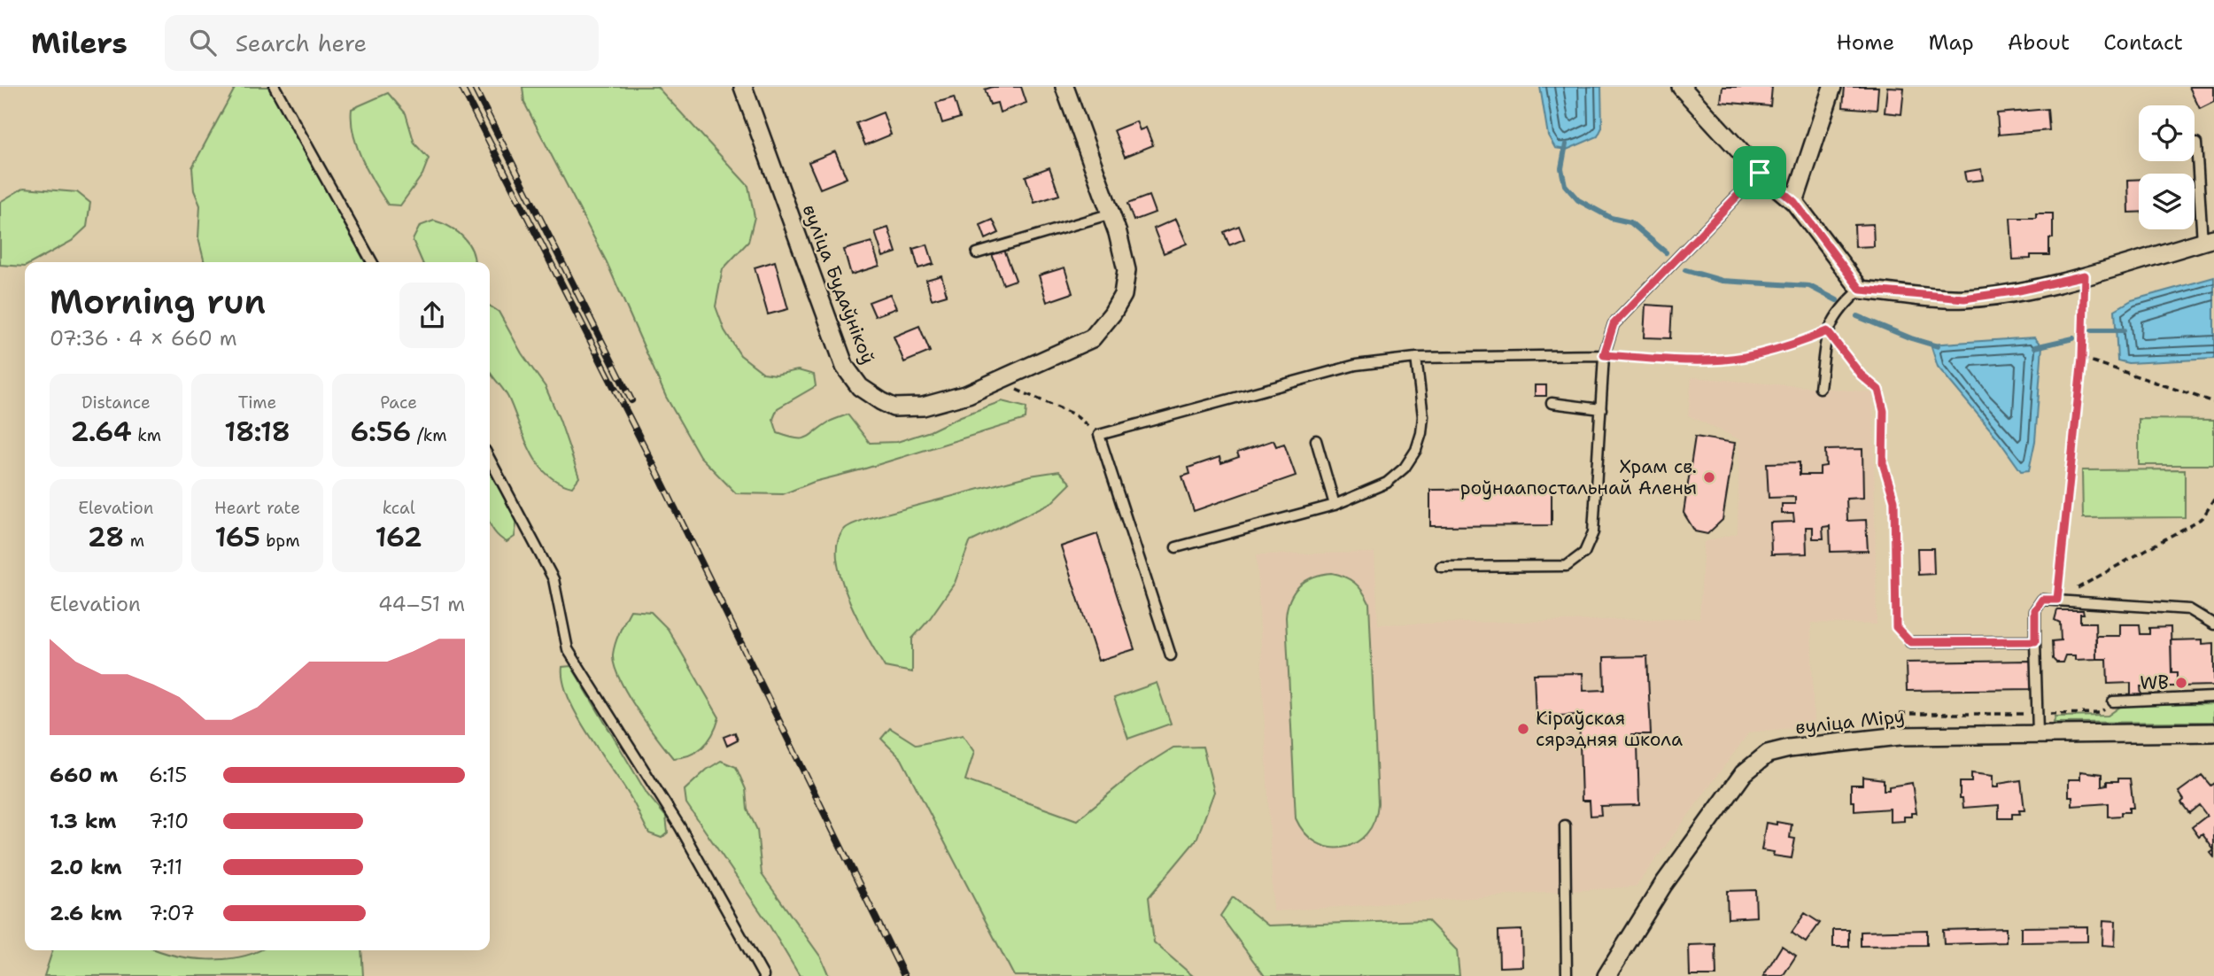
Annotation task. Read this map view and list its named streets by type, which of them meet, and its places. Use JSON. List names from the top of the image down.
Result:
{
  "streets": {
    "street": ["вуліца Будаўнікоў", "вуліца Міру"]
  },
  "places": ["Храм св. роўнаапостальнай Алены", "WB", "Кіраўская сярэдняя школа"],
  "page": {
    "header": "Milers",
    "search": "Search here",
    "nav": [
      "Home",
      "Map",
      "About",
      "Contact"
    ],
    "heading": ["Morning run", "07:36 · 4 × 660 m"],
    "stats": [
      ["Distance", "2.64 km"],
      ["Time", "18:18"],
      ["Pace", "6:56 /km"],
      ["Elevation", "28 m"],
      ["Heart rate", "165 bpm"],
      ["kcal", "162"]
    ],
    "chart": ["Elevation", "44–51 m"],
    "list": [
      {
        "name": "660 m",
        "note": "6:15"
      },
      {
        "name": "1.3 km",
        "note": "7:10"
      },
      {
        "name": "2.0 km",
        "note": "7:11"
      },
      {
        "name": "2.6 km",
        "note": "7:07"
      }
    ]
  }
}
